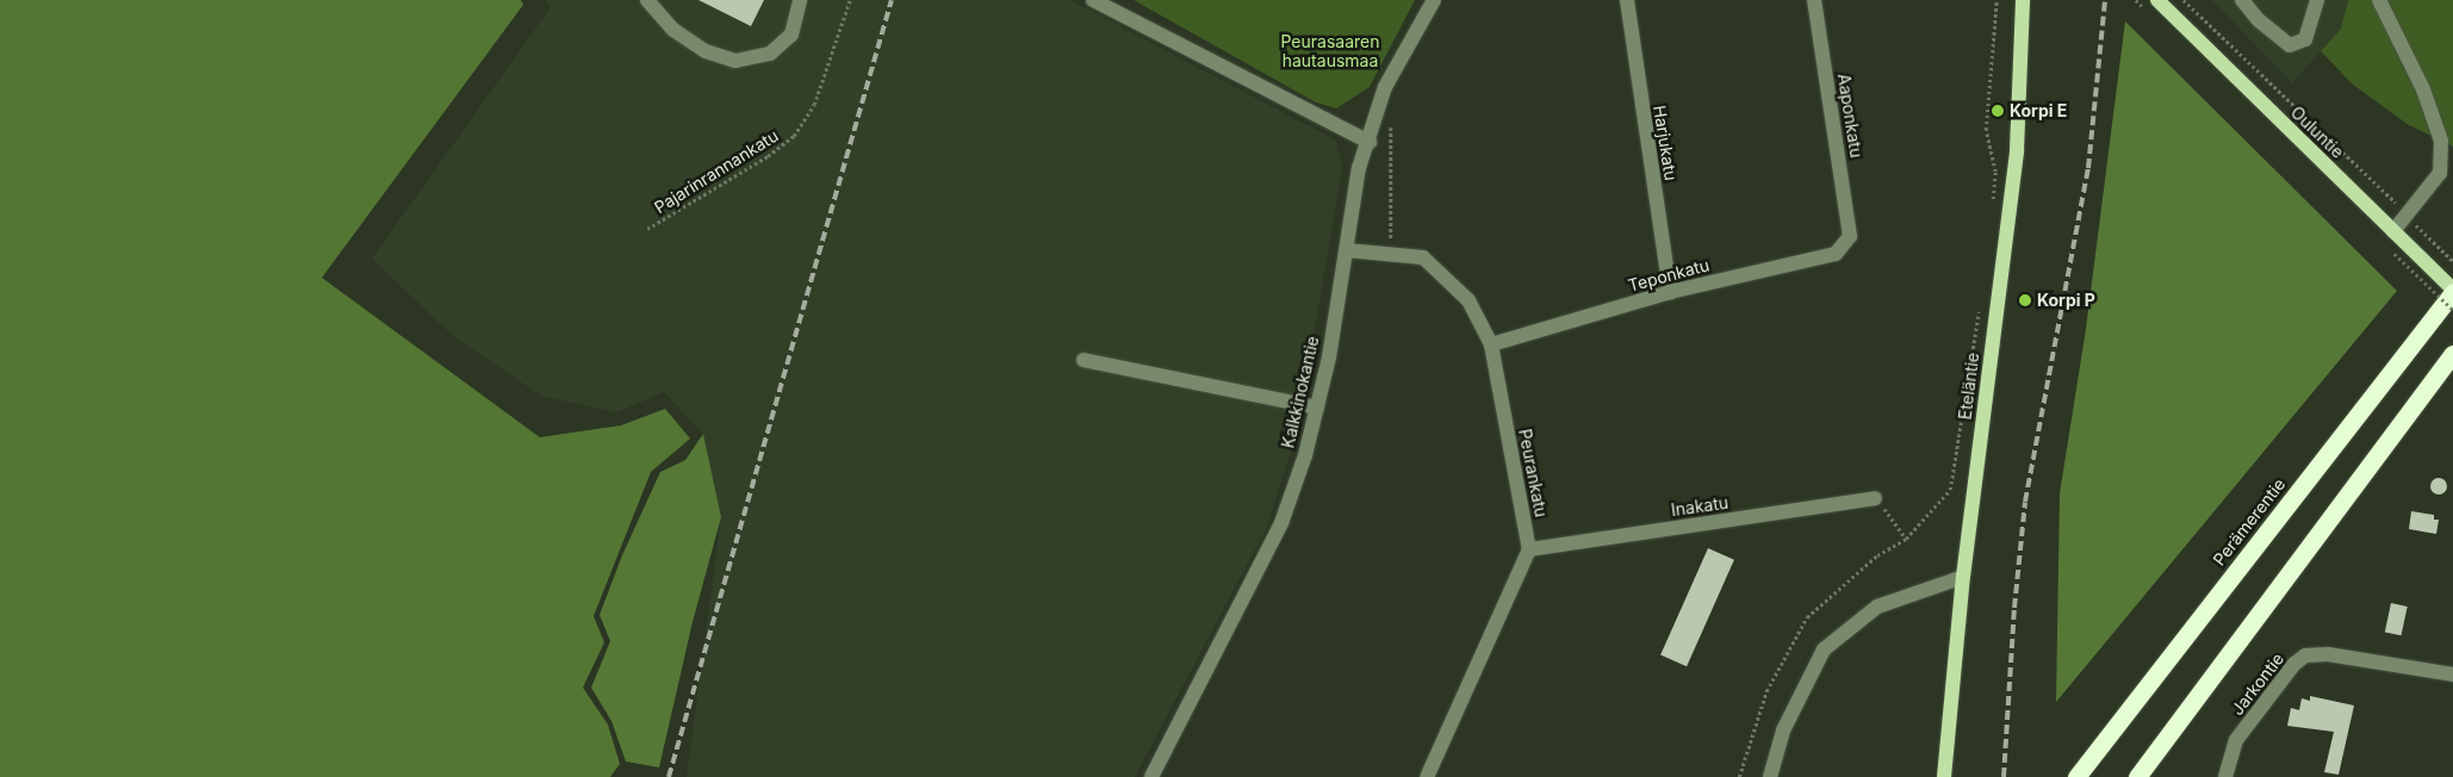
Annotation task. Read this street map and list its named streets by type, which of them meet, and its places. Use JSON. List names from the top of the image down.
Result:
{
  "streets": {
    "highway": ["Perämerentie"],
    "main road": ["Ouluntie", "Eteläntie"],
    "street": [
      "Aaponkatu",
      "Harjukatu",
      "Teponkatu",
      "Kalkkinokantie",
      "Peurankatu",
      "Inakatu",
      "Jarkontie"
    ],
    "path": ["Pajarinrannankatu"]
  },
  "crossings": [
    ["Aaponkatu", "Teponkatu"],
    ["Ouluntie", "Perämerentie"],
    ["Harjukatu", "Teponkatu"],
    ["Teponkatu", "Peurankatu"],
    ["Kalkkinokantie", "Peurankatu"],
    ["Peurankatu", "Inakatu"]
  ],
  "parks": ["Peurasaaren hautausmaa"],
  "places": ["Korpi E", "Korpi P"]
}
